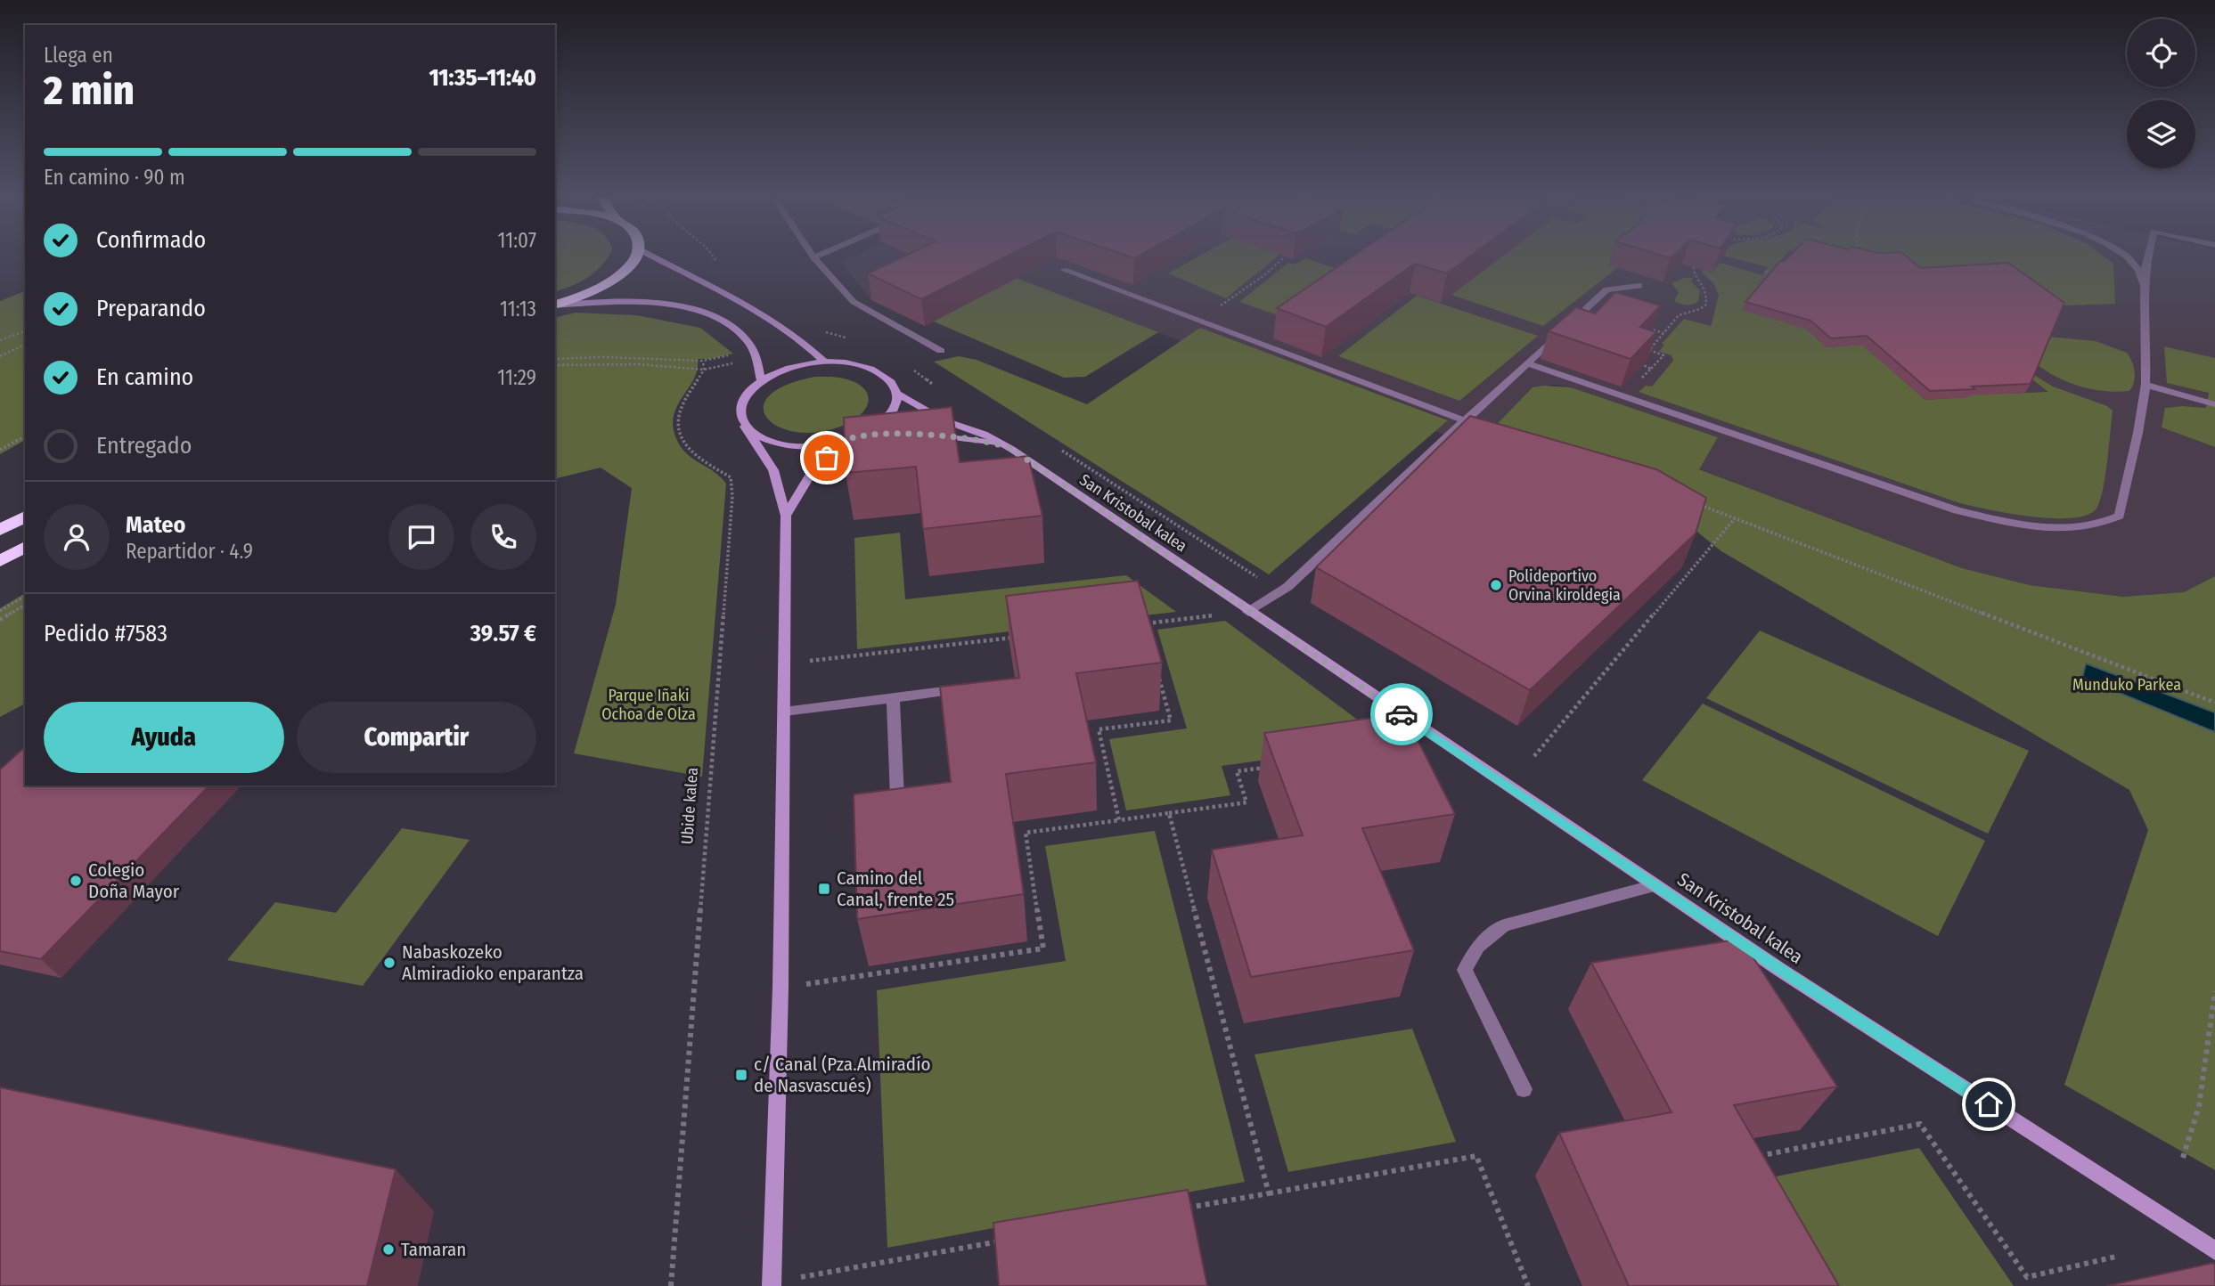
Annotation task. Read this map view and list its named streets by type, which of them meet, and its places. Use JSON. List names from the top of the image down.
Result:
{
  "streets": {
    "main road": ["San Kristobal kalea"],
    "path": ["Ubide kalea"]
  },
  "parks": ["Munduko Parkea", "Parque Iñaki Ochoa de Olza"],
  "places": {
    "other": [
      "Polideportivo Orvina kiroldegia",
      "Colegio Doña Mayor",
      "Nabaskozeko Almiradioko enparantza",
      "Tamaran"
    ],
    "transit": ["Camino del Canal, frente 25", "c/ Canal (Pza.Almiradío de Nasvascués)"]
  },
  "page": {
    "heading": ["2 min", "Llega en", "11:35–11:40"],
    "panel": [
      "Mateo",
      "Repartidor · 4.9",
      "Pedido #7583",
      "39.57 €"
    ],
    "bar": "En camino · 90 m",
    "list": [
      ["Confirmado", "11:07"],
      ["Preparando", "11:13"],
      ["En camino", "11:29"],
      "Entregado"
    ],
    "buttons": ["Ayuda", "Compartir"]
  }
}
